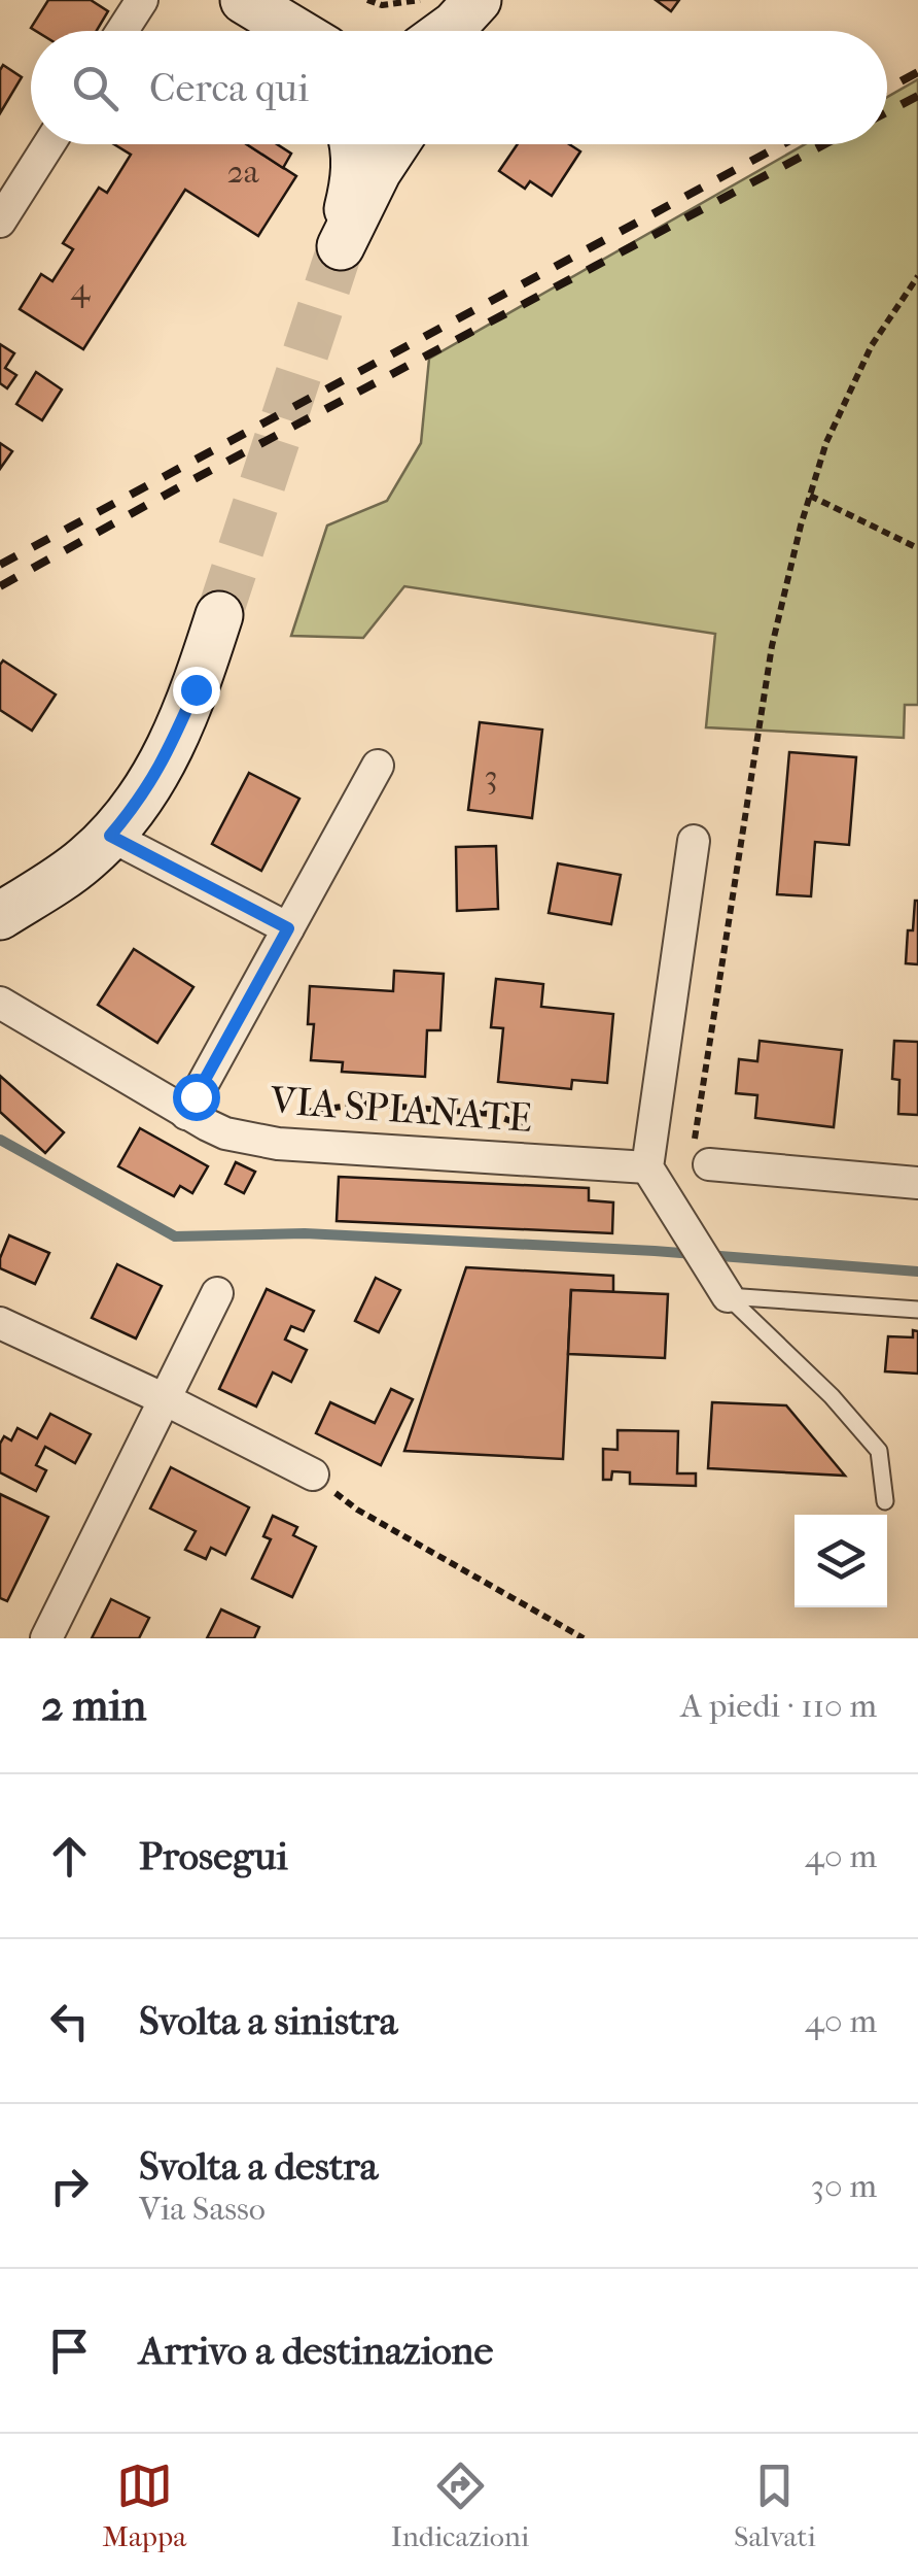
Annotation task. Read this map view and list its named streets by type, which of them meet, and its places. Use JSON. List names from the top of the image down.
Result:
{
  "streets": {
    "street": ["VIA SPIANATE"]
  },
  "house_numbers": ["2a", "4", "3"],
  "page": {
    "search": "Cerca qui",
    "heading": ["2 min", "A piedi · 110 m"],
    "list": [
      ["Prosegui", "40 m"],
      ["Svolta a sinistra", "40 m"],
      ["Svolta a destra", "Via Sasso", "30 m"],
      "Arrivo a destinazione"
    ],
    "nav": ["Mappa", "Indicazioni", "Salvati"]
  }
}
